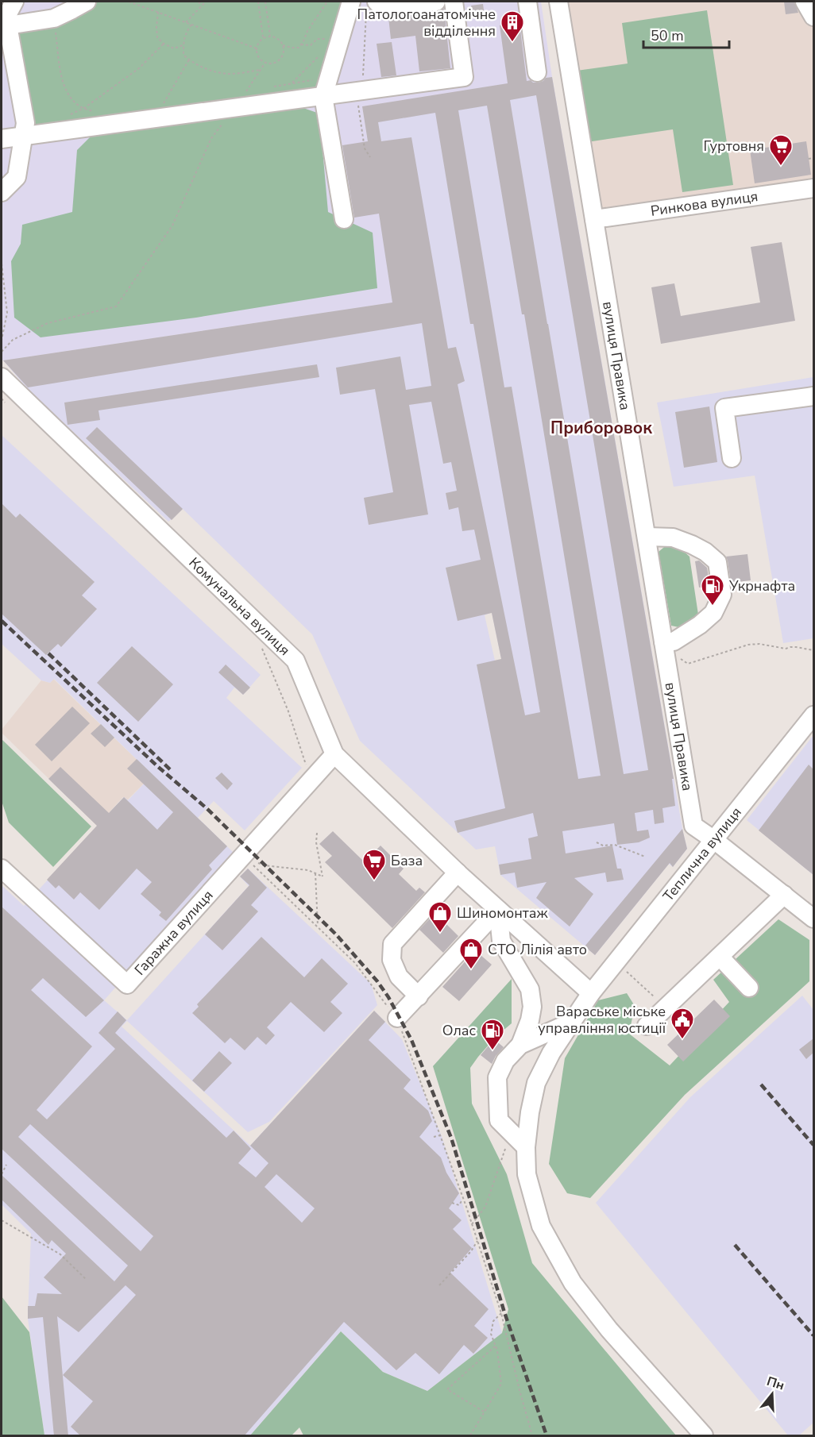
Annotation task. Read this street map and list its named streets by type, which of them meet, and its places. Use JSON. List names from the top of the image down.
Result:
{
  "streets": {
    "street": [
      "Ринкова вулиця",
      "вулиця Правика",
      "Комунальна вулиця",
      "Теплична вулиця",
      "Гаражна вулиця"
    ]
  },
  "crossings": [
    ["Ринкова вулиця", "вулиця Правика"],
    ["вулиця Правика", "Теплична вулиця"],
    ["Комунальна вулиця", "Теплична вулиця"],
    ["Комунальна вулиця", "Гаражна вулиця"]
  ],
  "districts": ["Приборовок"],
  "places": {
    "building": ["Патологоанатомічне відділення"],
    "supermarket": ["Гуртовня", "База"],
    "fuel station": ["Укрнафта", "Олас"],
    "shop": ["Шиномонтаж", "СТО Лілія авто"],
    "public building": ["Вараське міське управління юстиції"]
  },
  "scale_bar": "50 m",
  "north": "top"
}
